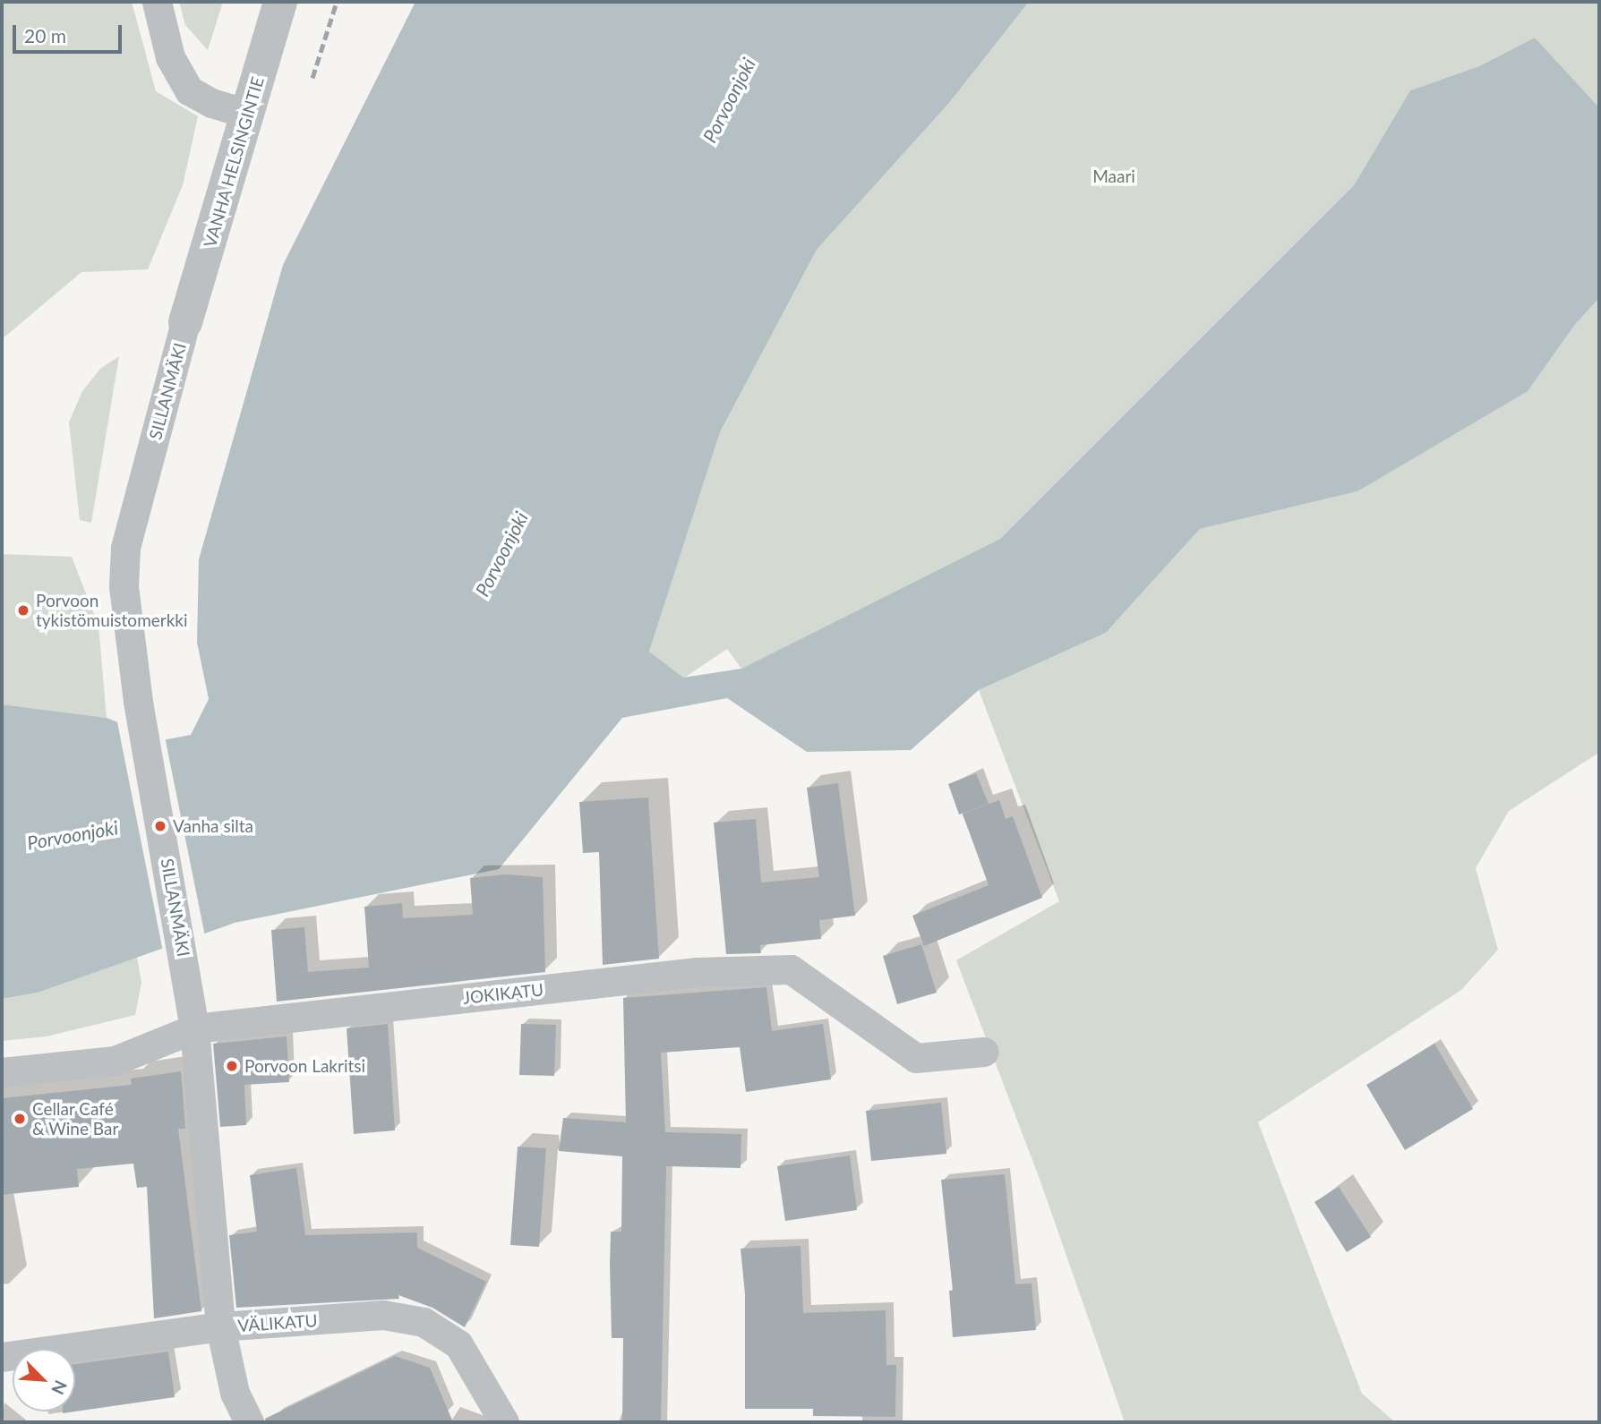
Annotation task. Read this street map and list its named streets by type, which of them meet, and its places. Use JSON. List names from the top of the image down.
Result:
{
  "streets": {
    "street": [
      "VANHA HELSINGINTIE",
      "SILLANMÄKI",
      "JOKIKATU",
      "VÄLIKATU"
    ]
  },
  "crossings": [
    ["VANHA HELSINGINTIE", "SILLANMÄKI"],
    ["SILLANMÄKI", "JOKIKATU"],
    ["SILLANMÄKI", "VÄLIKATU"]
  ],
  "water": ["Porvoonjoki"],
  "parks": ["Maari"],
  "places": [
    "Porvoon tykistömuistomerkki",
    "Vanha silta",
    "Porvoon Lakritsi",
    "Cellar Café & Wine Bar"
  ],
  "scale_bar": "20 m",
  "north": "bottom right"
}
